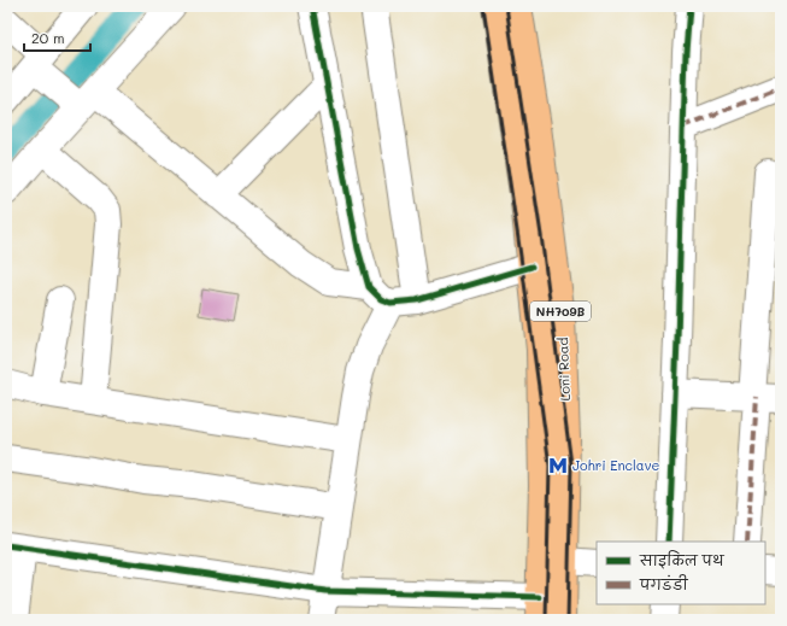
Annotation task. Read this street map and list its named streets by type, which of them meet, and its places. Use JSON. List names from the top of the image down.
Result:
{
  "streets": {
    "highway": ["NH709B", "Loni Road"]
  },
  "places": {
    "metro station": ["Johri Enclave"]
  },
  "legend": ["साइकिल पथ", "पगडंडी"],
  "scale_bar": "20 m"
}
